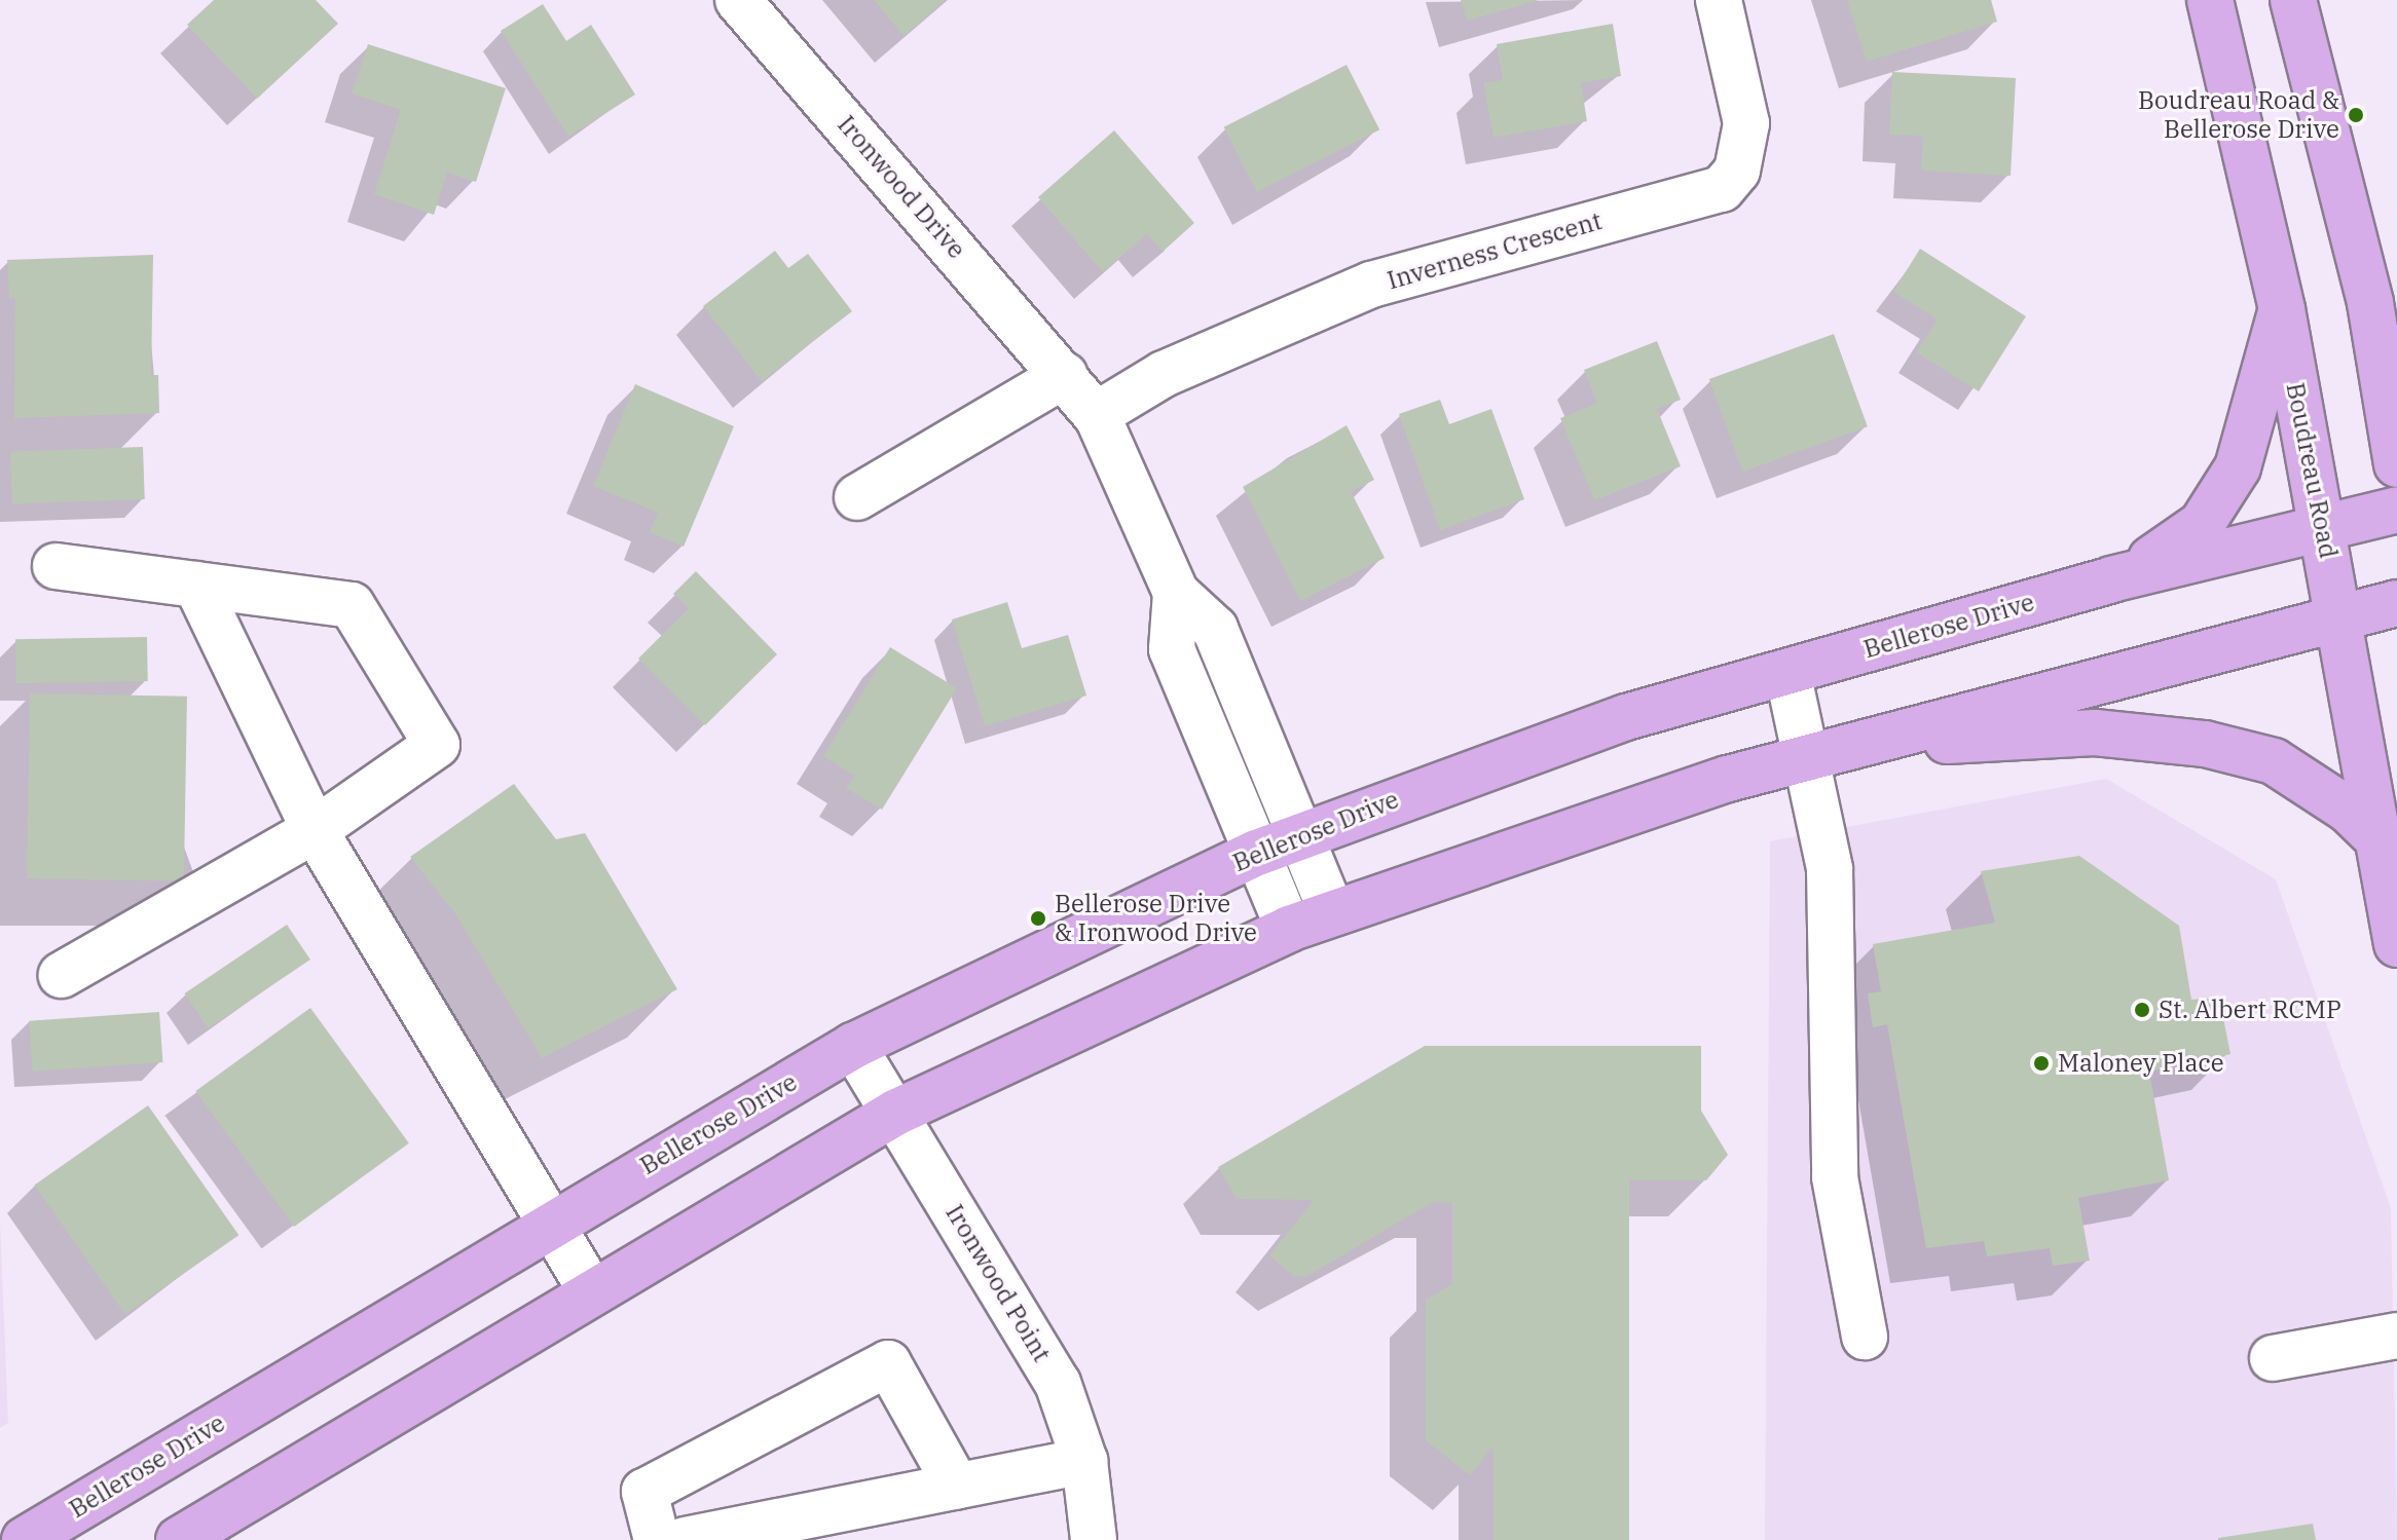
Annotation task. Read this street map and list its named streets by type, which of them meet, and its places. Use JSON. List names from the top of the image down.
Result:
{
  "streets": {
    "main road": ["Boudreau Road", "Bellerose Drive"],
    "street": ["Ironwood Drive", "Inverness Crescent", "Ironwood Point"]
  },
  "crossings": [
    ["Ironwood Drive", "Inverness Crescent"],
    ["Ironwood Drive", "Bellerose Drive"],
    ["Boudreau Road", "Bellerose Drive"],
    ["Bellerose Drive", "Ironwood Point"]
  ],
  "places": [
    "Boudreau Road & Bellerose Drive",
    "Bellerose Drive & Ironwood Drive",
    "St. Albert RCMP",
    "Maloney Place"
  ]
}
